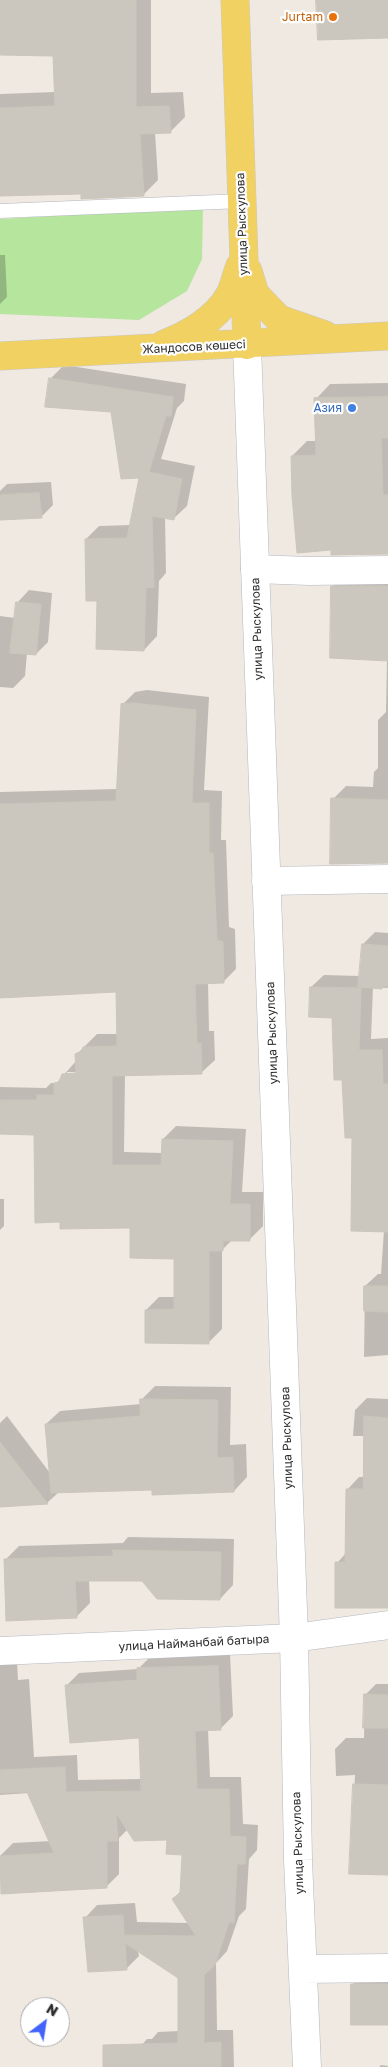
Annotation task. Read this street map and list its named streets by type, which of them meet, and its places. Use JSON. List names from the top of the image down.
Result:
{
  "streets": {
    "main road": ["улица Рыскулова", "Жандосов көшесі"],
    "street": ["улица Найманбай батыра"]
  },
  "crossings": [
    ["улица Рыскулова", "Жандосов көшесі"],
    ["улица Рыскулова", "улица Найманбай батыра"]
  ],
  "places": ["Jurtam", "Азия"],
  "north": "top right"
}
